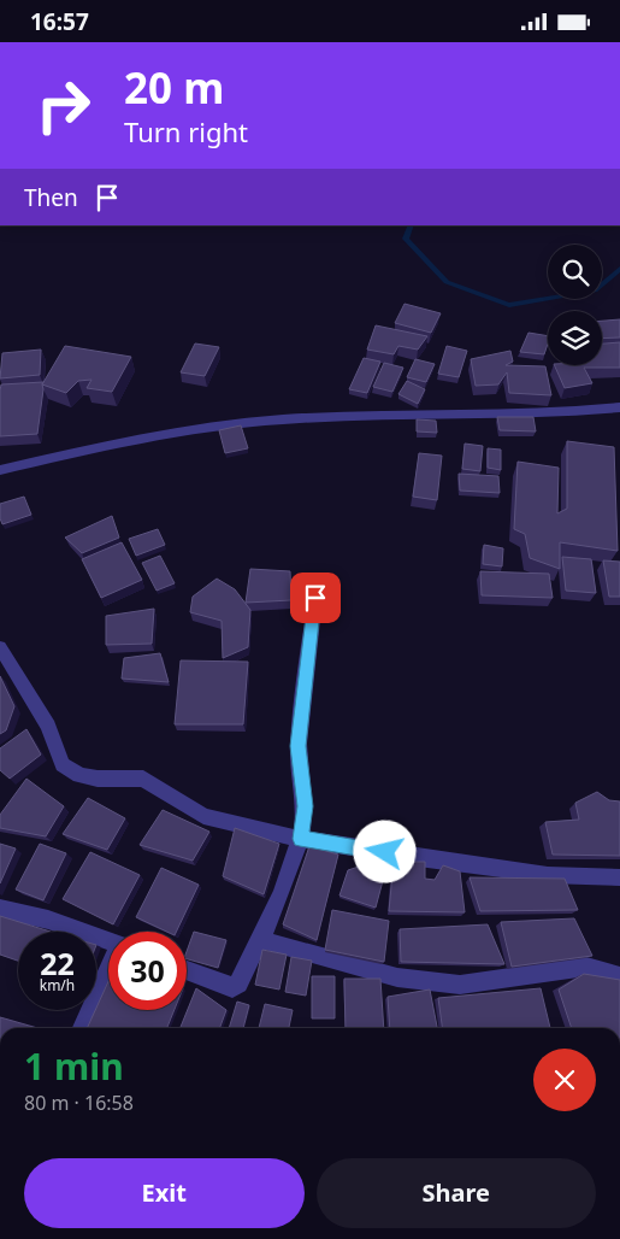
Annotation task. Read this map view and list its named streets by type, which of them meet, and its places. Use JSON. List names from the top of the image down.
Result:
{
  "page": {
    "status": "16:57",
    "turn": ["20 m", "Turn right"],
    "then": "Then",
    "speed": "22 km/h",
    "limit": "30",
    "heading": ["1 min", "80 m · 16:58"],
    "buttons": ["Exit", "Share"]
  }
}
